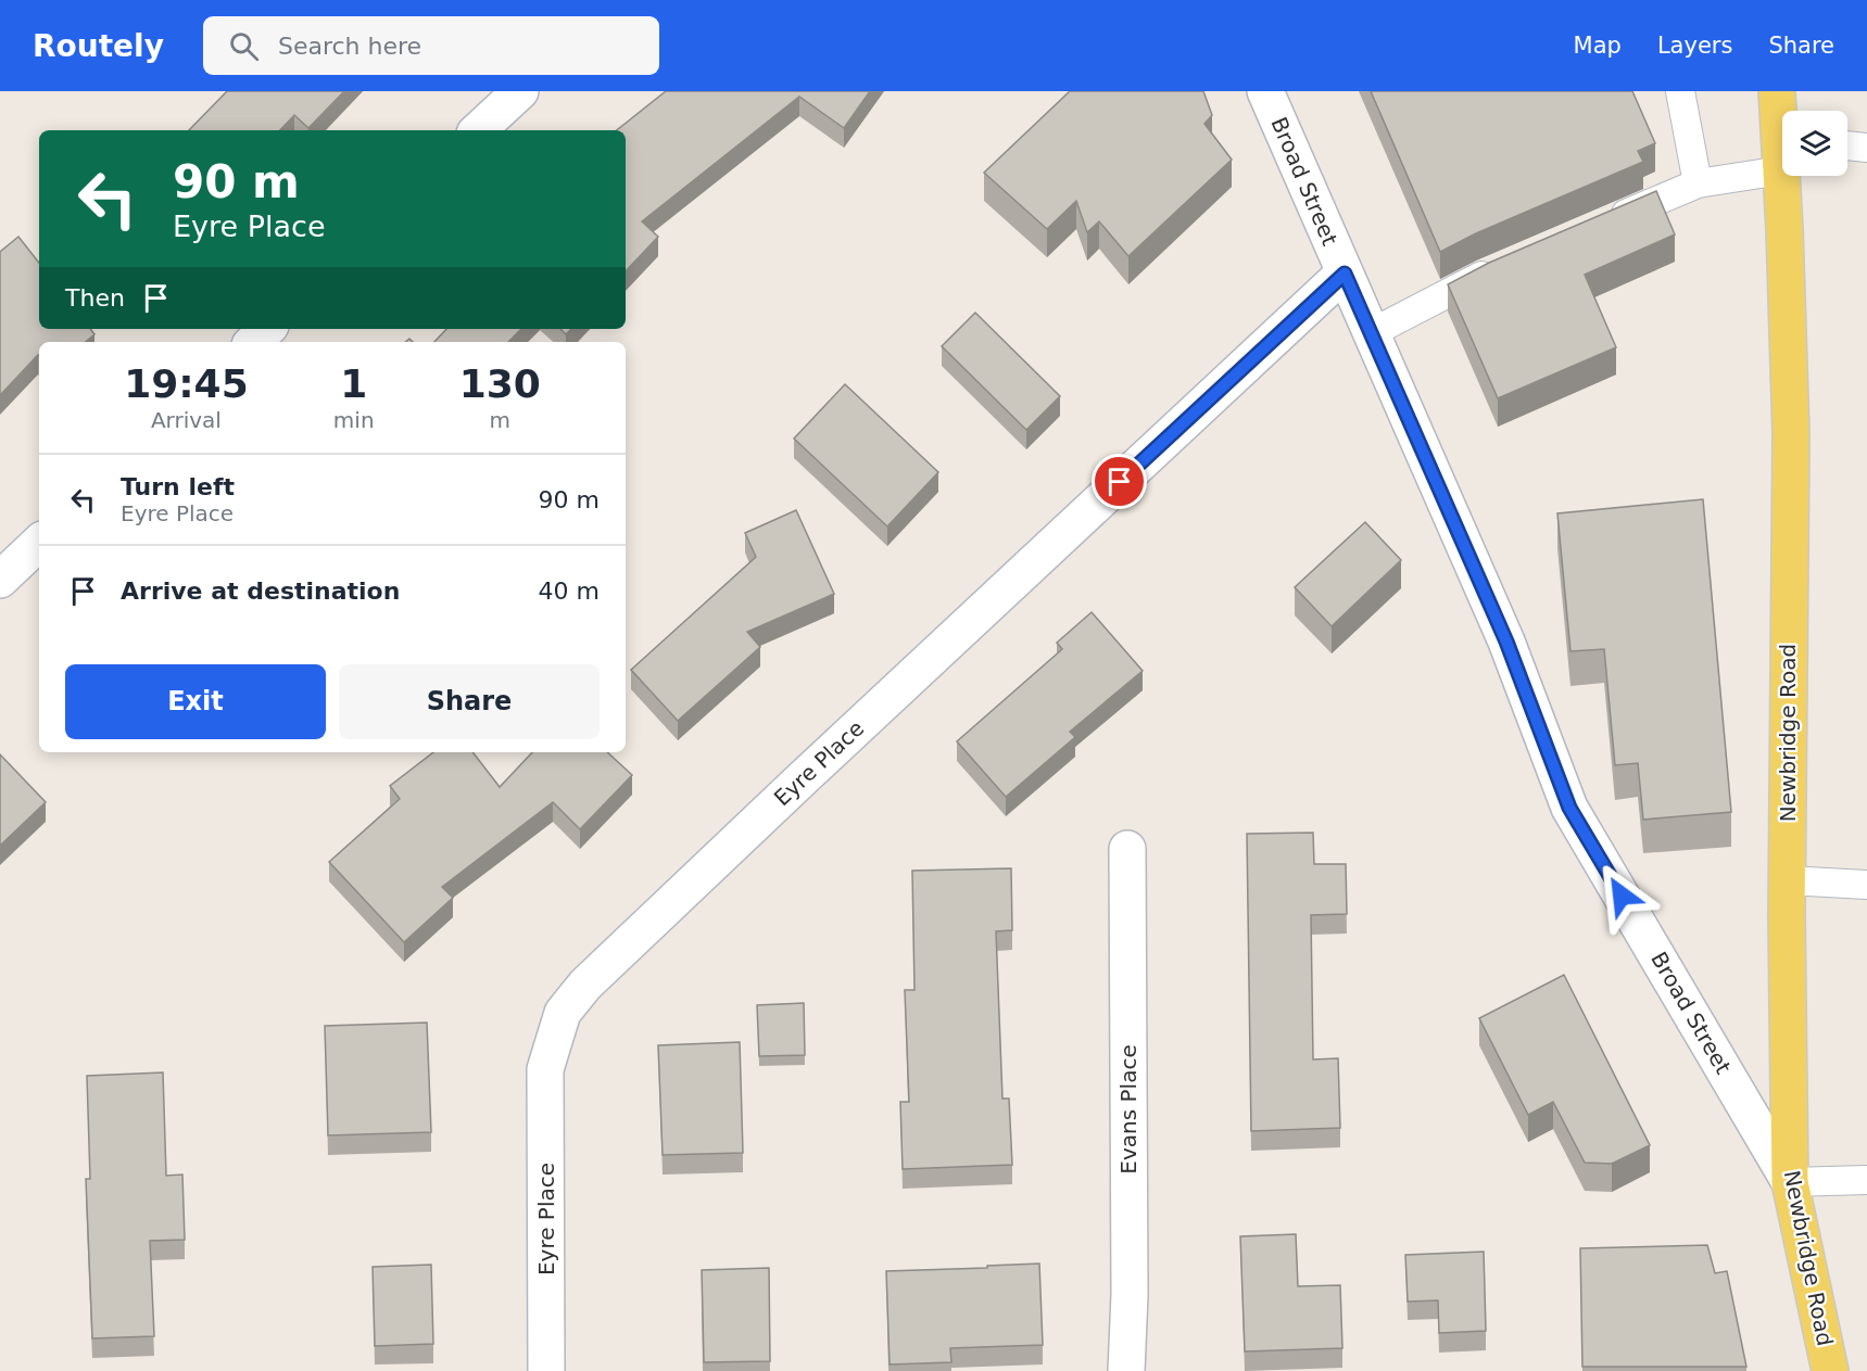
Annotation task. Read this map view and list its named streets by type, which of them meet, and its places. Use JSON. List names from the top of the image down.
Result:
{
  "streets": {
    "main road": ["Newbridge Road"],
    "street": ["Broad Street", "Eyre Place", "Evans Place"]
  },
  "crossings": [
    ["Broad Street", "Newbridge Road"],
    ["Broad Street", "Eyre Place"]
  ],
  "page": {
    "header": "Routely",
    "search": "Search here",
    "nav": ["Map", "Layers", "Share"],
    "turn": ["90 m", "Eyre Place"],
    "then": "Then",
    "eta": [
      "19:45",
      "Arrival",
      "1",
      "min",
      "130",
      "m"
    ],
    "list": [
      {
        "name": "Turn left",
        "note": "Eyre Place",
        "value": "90 m"
      },
      {
        "name": "Arrive at destination",
        "value": "40 m"
      }
    ],
    "buttons": ["Exit", "Share"]
  }
}
